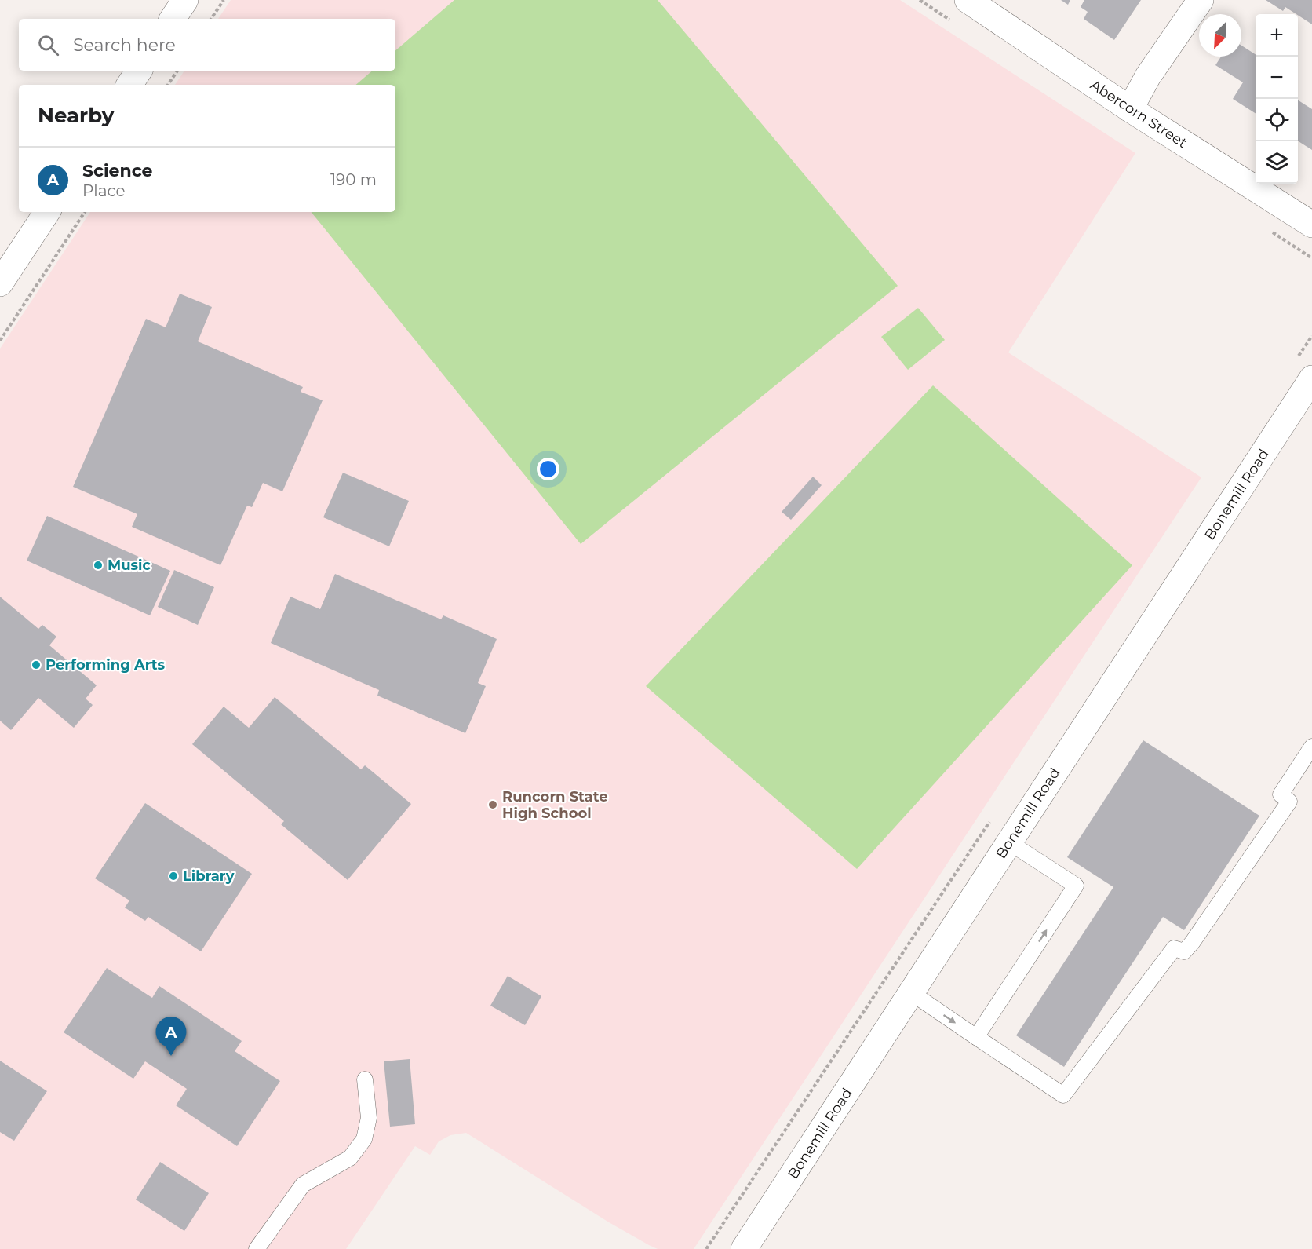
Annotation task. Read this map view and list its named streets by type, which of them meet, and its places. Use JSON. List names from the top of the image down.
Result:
{
  "streets": {
    "street": ["Abercorn Street", "Bonemill Road"]
  },
  "places": [
    "Music",
    "Performing Arts",
    "Runcorn State High School",
    "Library"
  ],
  "north": "bottom left",
  "page": {
    "map_buttons": ["+", "−"],
    "search": "Search here",
    "heading": "Nearby",
    "list": [
      {
        "mark": "A",
        "name": "Science",
        "note": "Place",
        "value": "190 m"
      }
    ],
    "pins": "A"
  }
}
